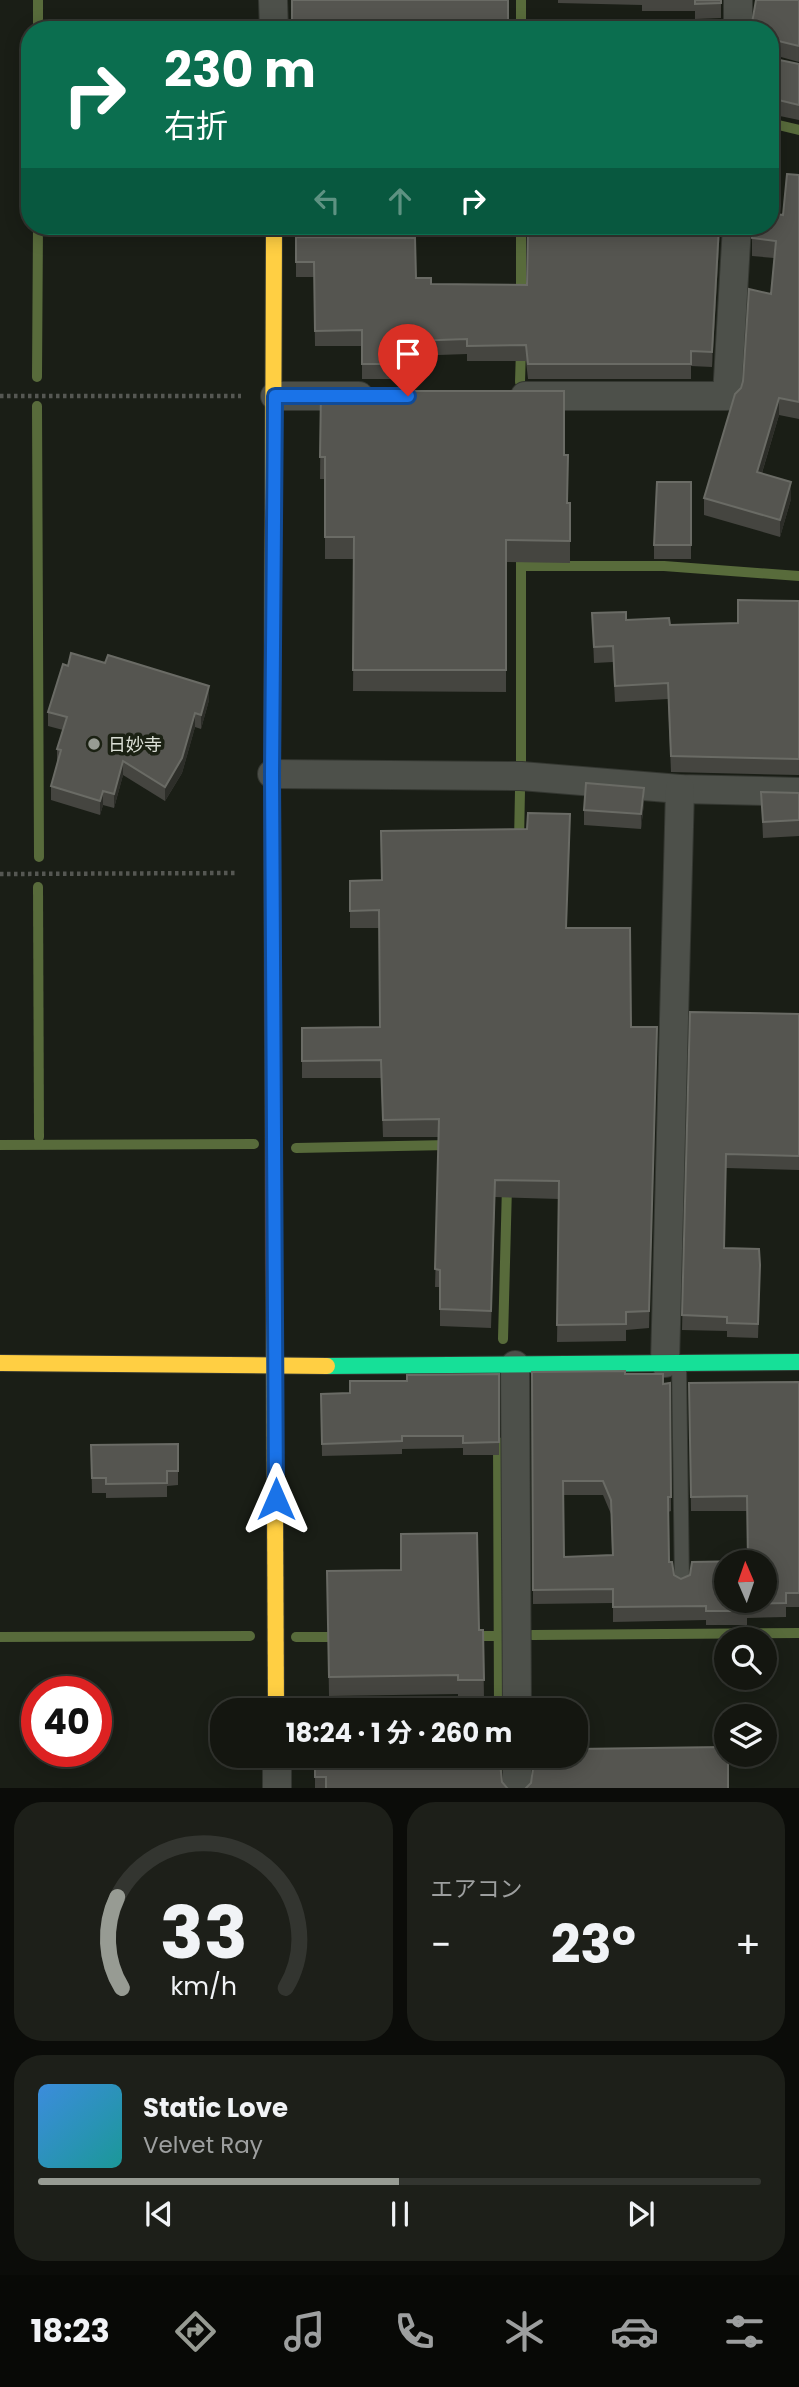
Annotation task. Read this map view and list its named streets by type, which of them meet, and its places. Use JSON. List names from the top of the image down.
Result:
{
  "places": ["日妙寺"],
  "north": "top",
  "page": {
    "turn": ["230 m", "右折"],
    "limit": "40",
    "trip": "18:24 · 1 分 · 260 m",
    "tile": "エアコン",
    "heat": ["−", "23°", "+"],
    "song": ["Static Love", "Velvet Ray"],
    "tabs": "18:23",
    "gauge": ["33", "km/h"]
  }
}
